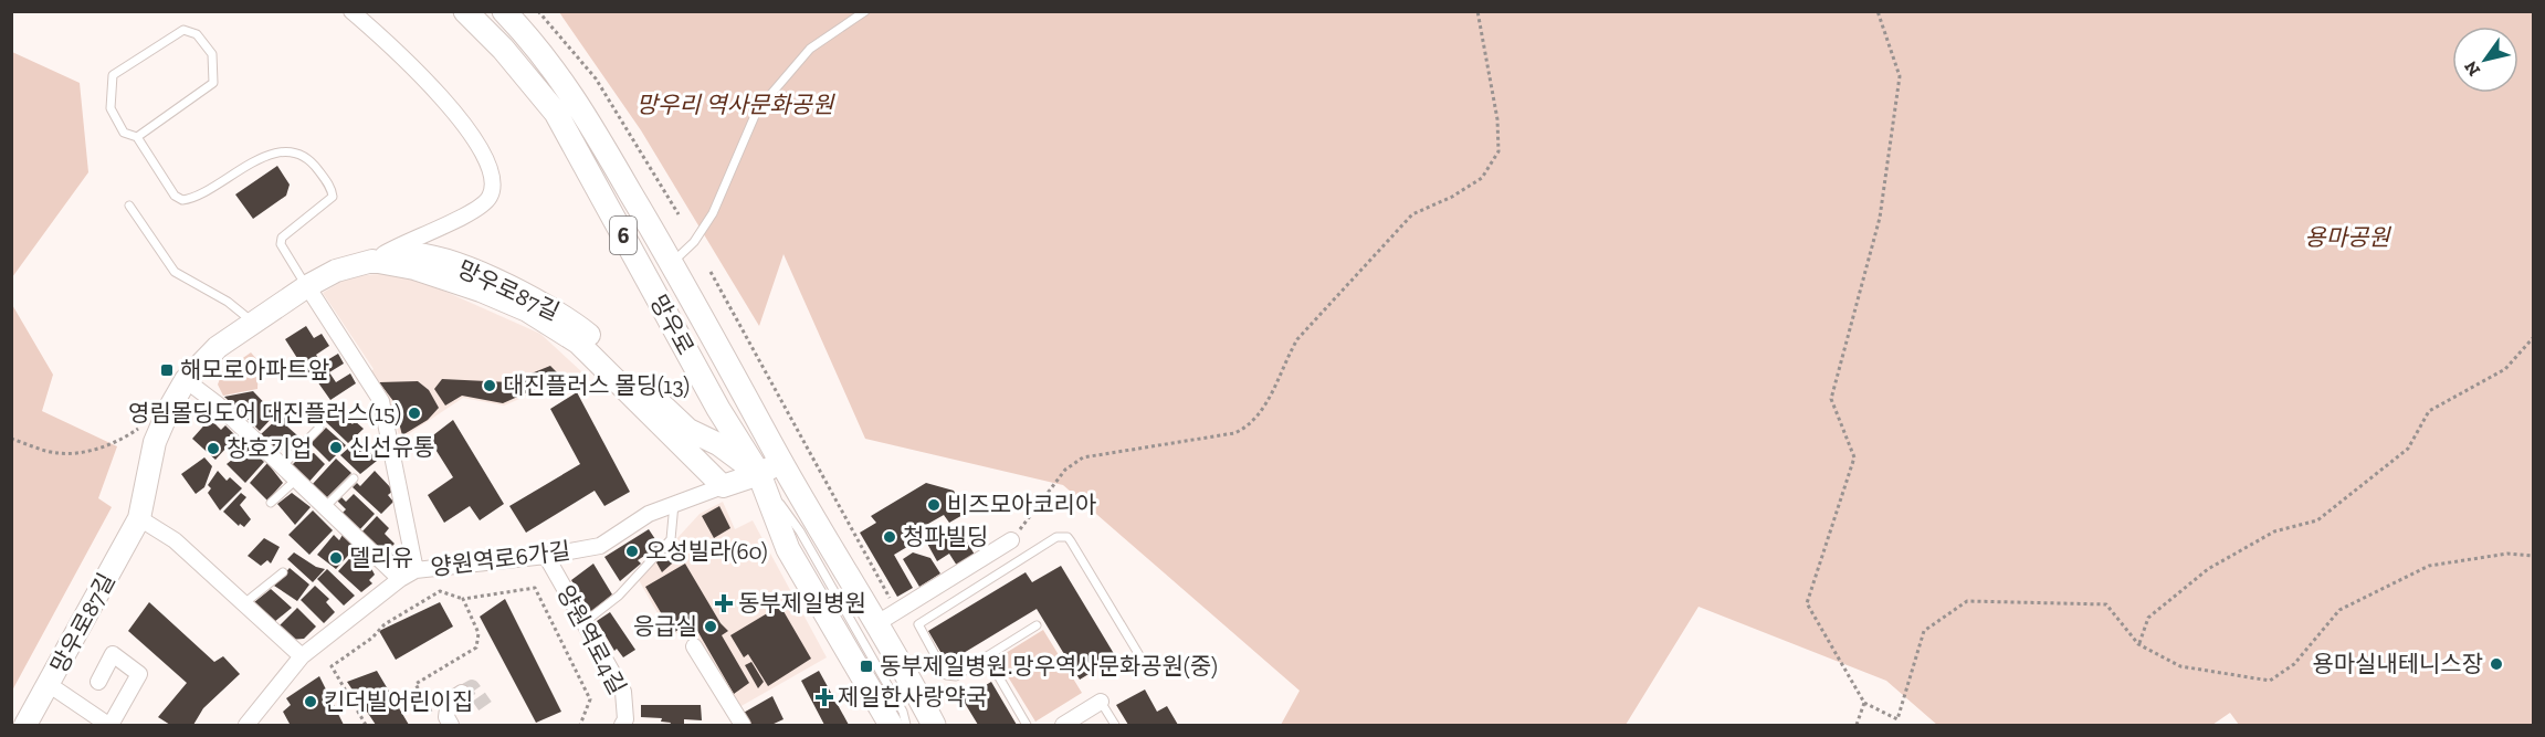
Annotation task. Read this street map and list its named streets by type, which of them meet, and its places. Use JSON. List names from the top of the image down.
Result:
{
  "streets": {
    "main road": ["6", "망우로"],
    "street": ["망우로87길", "양원역로6가길", "양원역로4길"]
  },
  "crossings": [
    ["망우로87길", "망우로"],
    ["망우로87길", "양원역로6가길"],
    ["양원역로6가길", "양원역로4길"]
  ],
  "parks": ["망우리 역사문화공원", "용마공원"],
  "places": {
    "transit": ["해모로아파트앞", "동부제일병원.망우역사문화공원(중)"],
    "other": [
      "대진플러스 몰딩(13)",
      "영림몰딩도어 대진플러스(15)",
      "신선유통",
      "창호기업",
      "비즈모아코리아",
      "청파빌딩",
      "오성빌라(60)",
      "델리유",
      "응급실",
      "용마실내테니스장",
      "킨더빌어린이집"
    ],
    "health": ["동부제일병원", "제일한사랑약국"]
  },
  "north": "bottom left"
}
